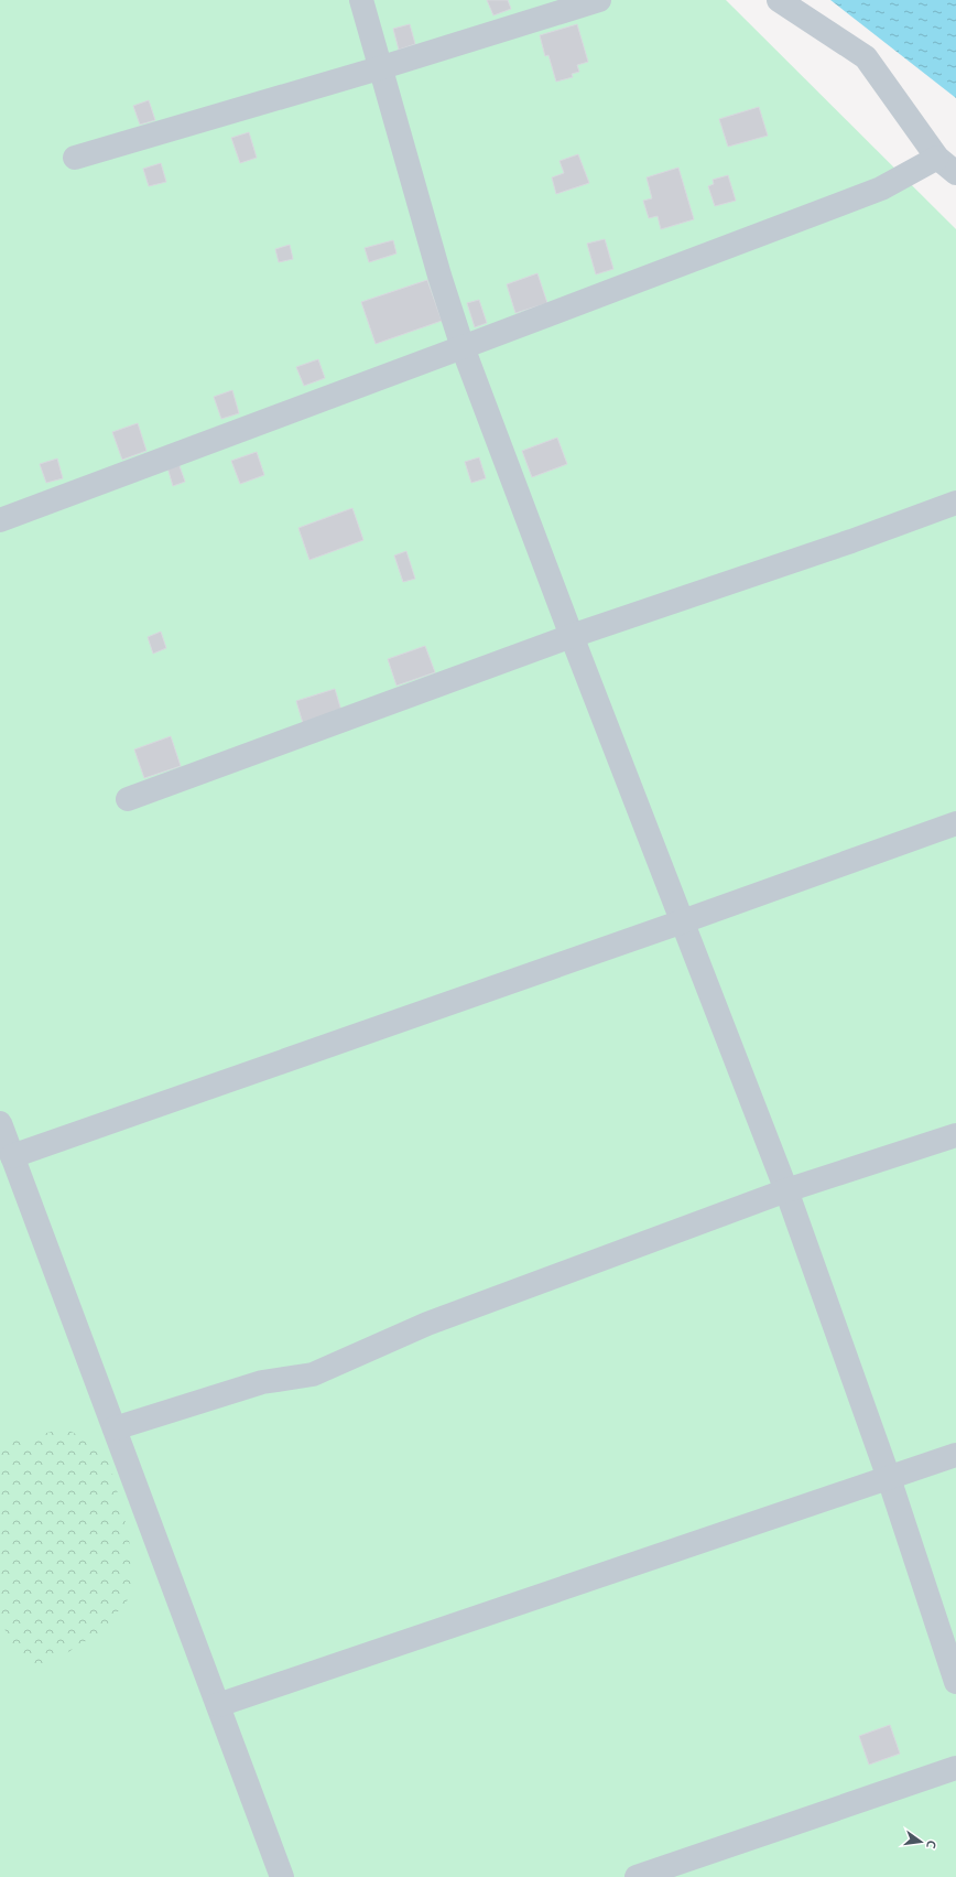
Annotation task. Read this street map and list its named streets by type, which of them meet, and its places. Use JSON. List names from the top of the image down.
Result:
{
  "north": "right"
}
